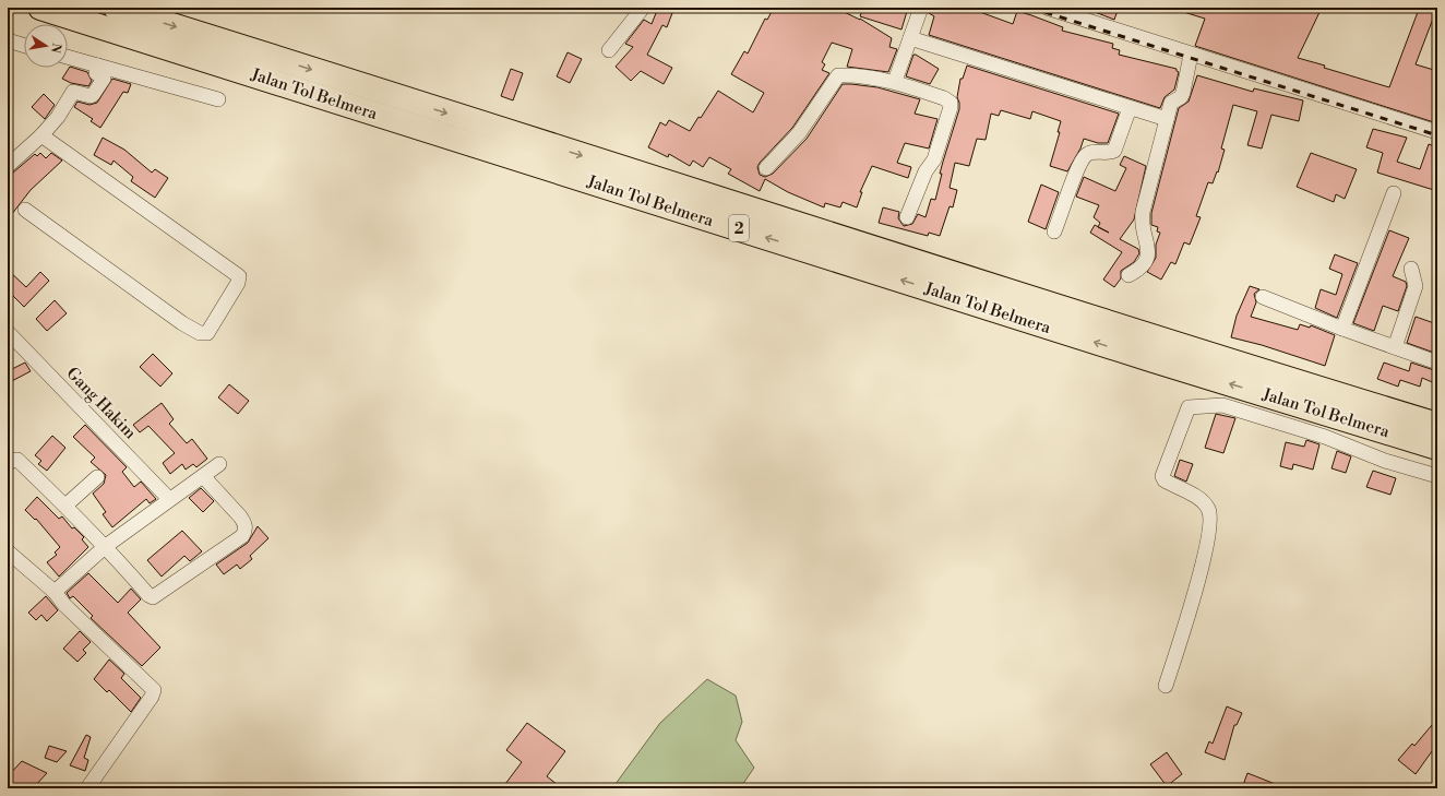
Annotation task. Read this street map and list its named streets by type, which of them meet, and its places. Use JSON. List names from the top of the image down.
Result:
{
  "streets": {
    "highway": ["Jalan Tol Belmera", "2"],
    "street": ["Gang Hakim"]
  },
  "north": "right"
}
